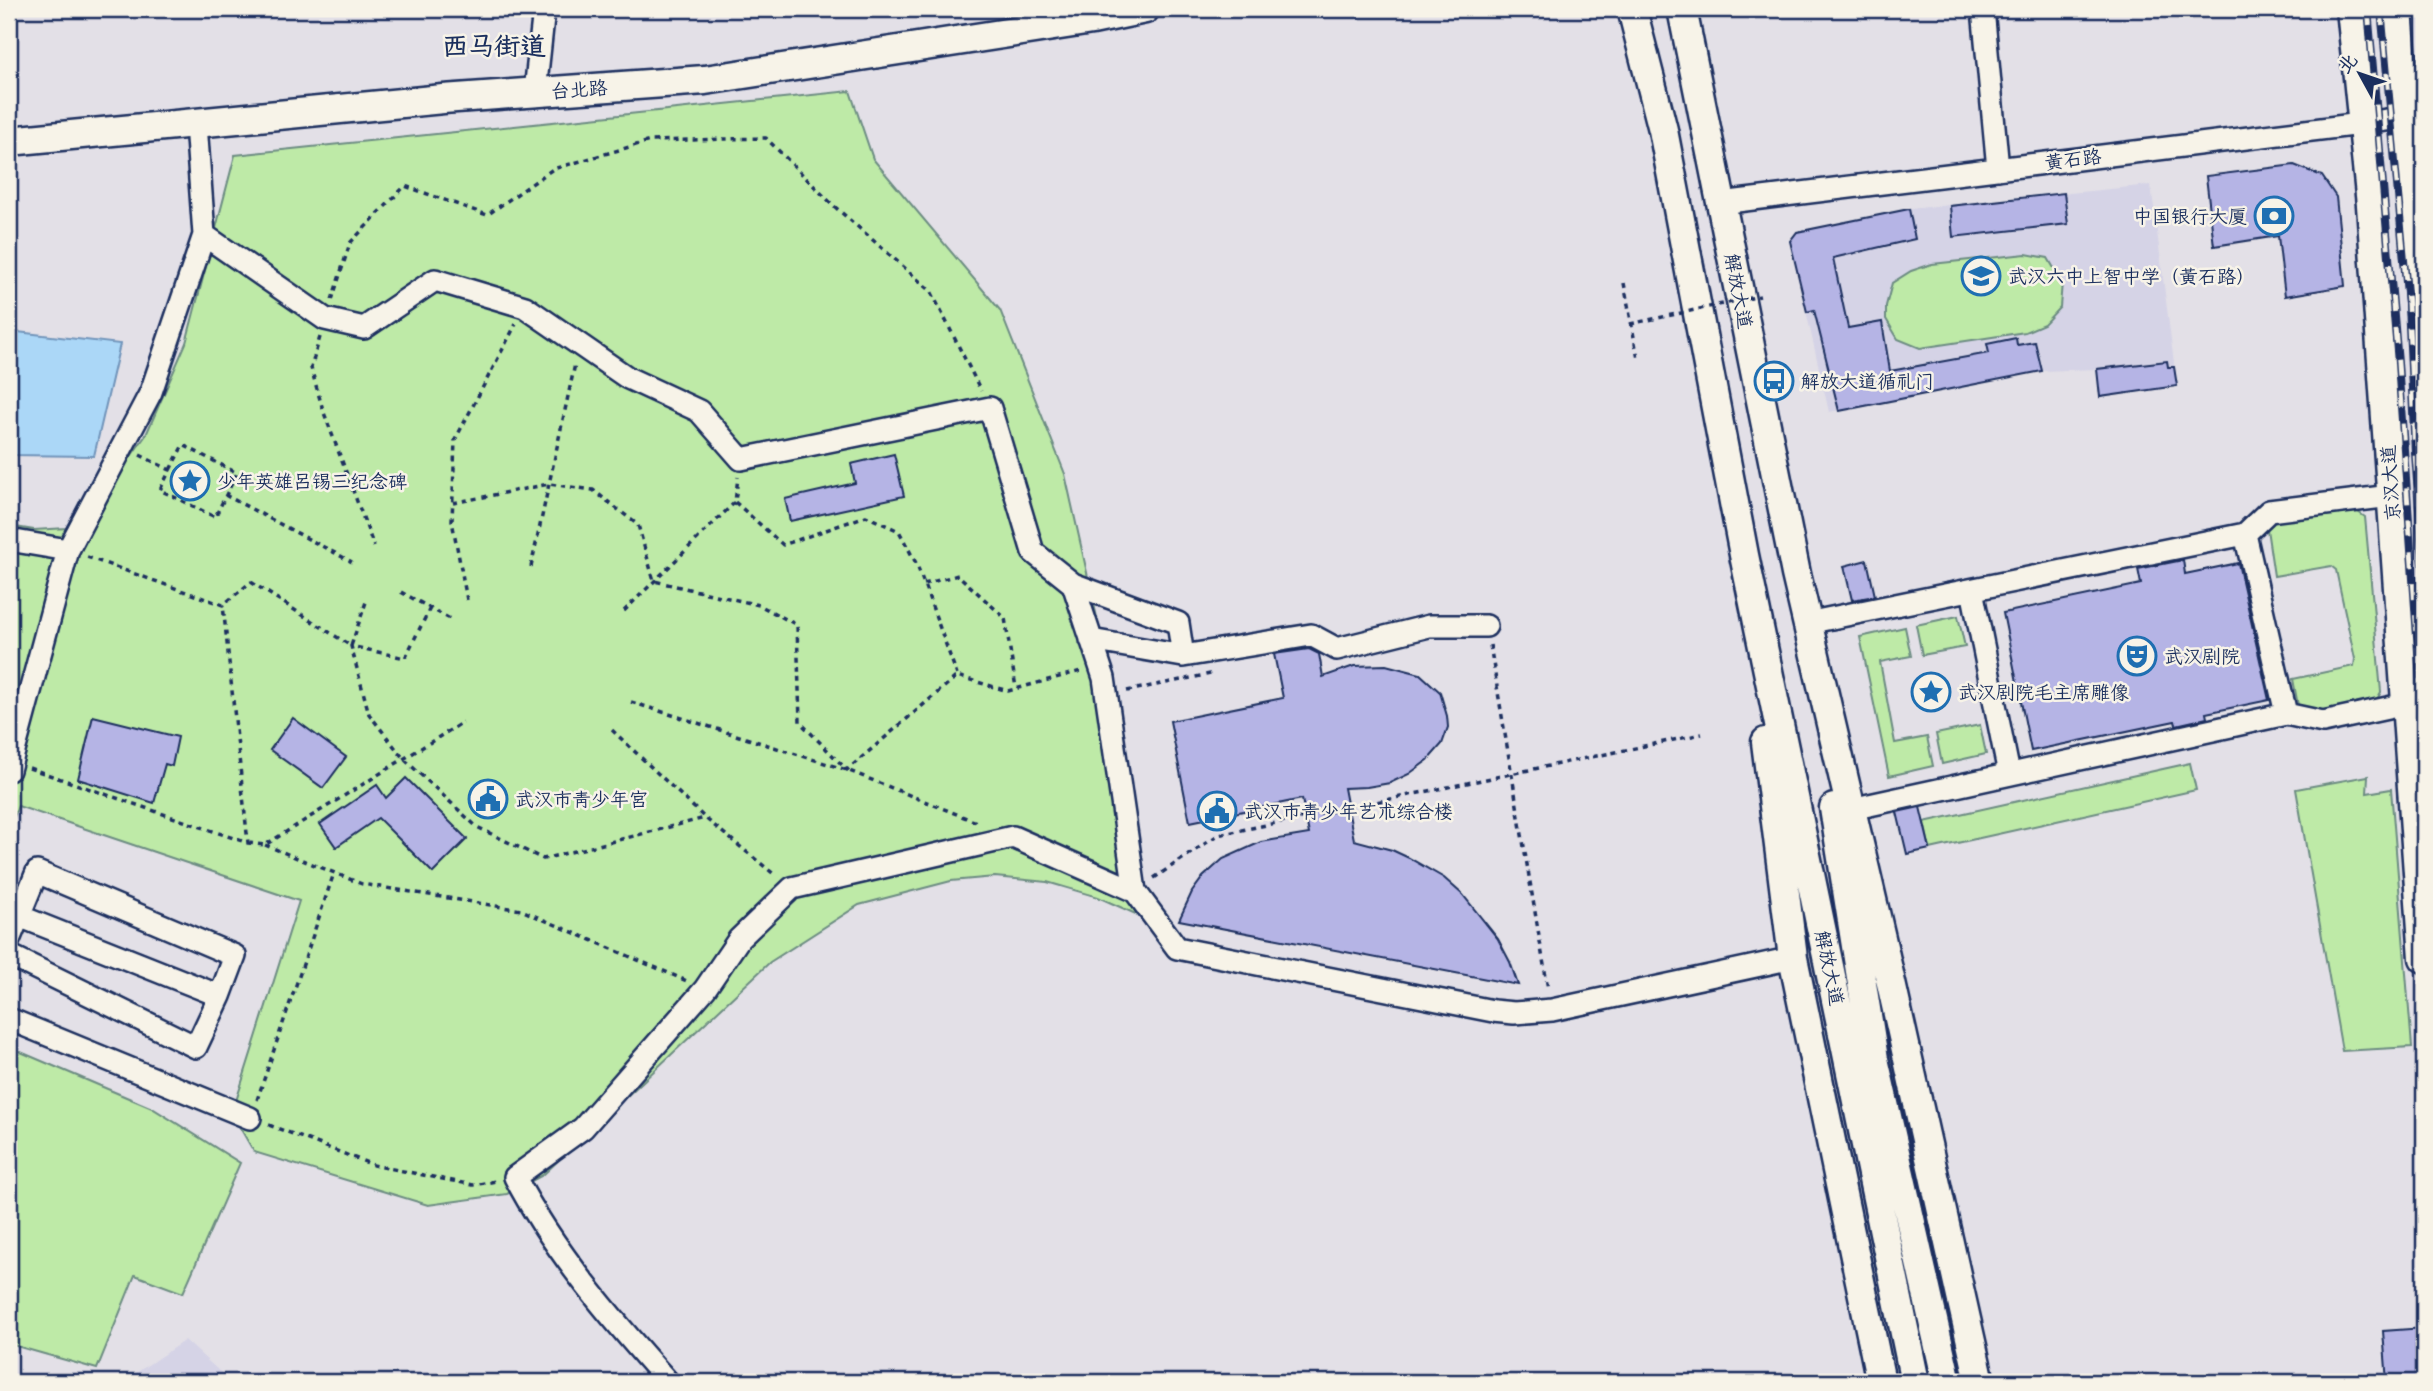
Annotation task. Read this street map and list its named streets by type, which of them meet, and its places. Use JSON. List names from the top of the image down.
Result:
{
  "streets": {
    "main road": ["台北路", "解放大道", "京汉大道"],
    "street": ["黄石路"]
  },
  "crossings": [
    ["黄石路", "解放大道"],
    ["黄石路", "京汉大道"]
  ],
  "districts": ["西马街道"],
  "places": {
    "bank": ["中国银行大厦"],
    "school or university": ["武汉六中上智中学（黄石路）"],
    "bus stop": ["解放大道循礼门"],
    "place": ["少年英雄吕锡三纪念碑", "武汉剧院毛主席雕像"],
    "theatre": ["武汉剧院"],
    "public building": ["武汉市青少年宫", "武汉市青少年艺术综合楼"]
  },
  "north": "top left"
}
